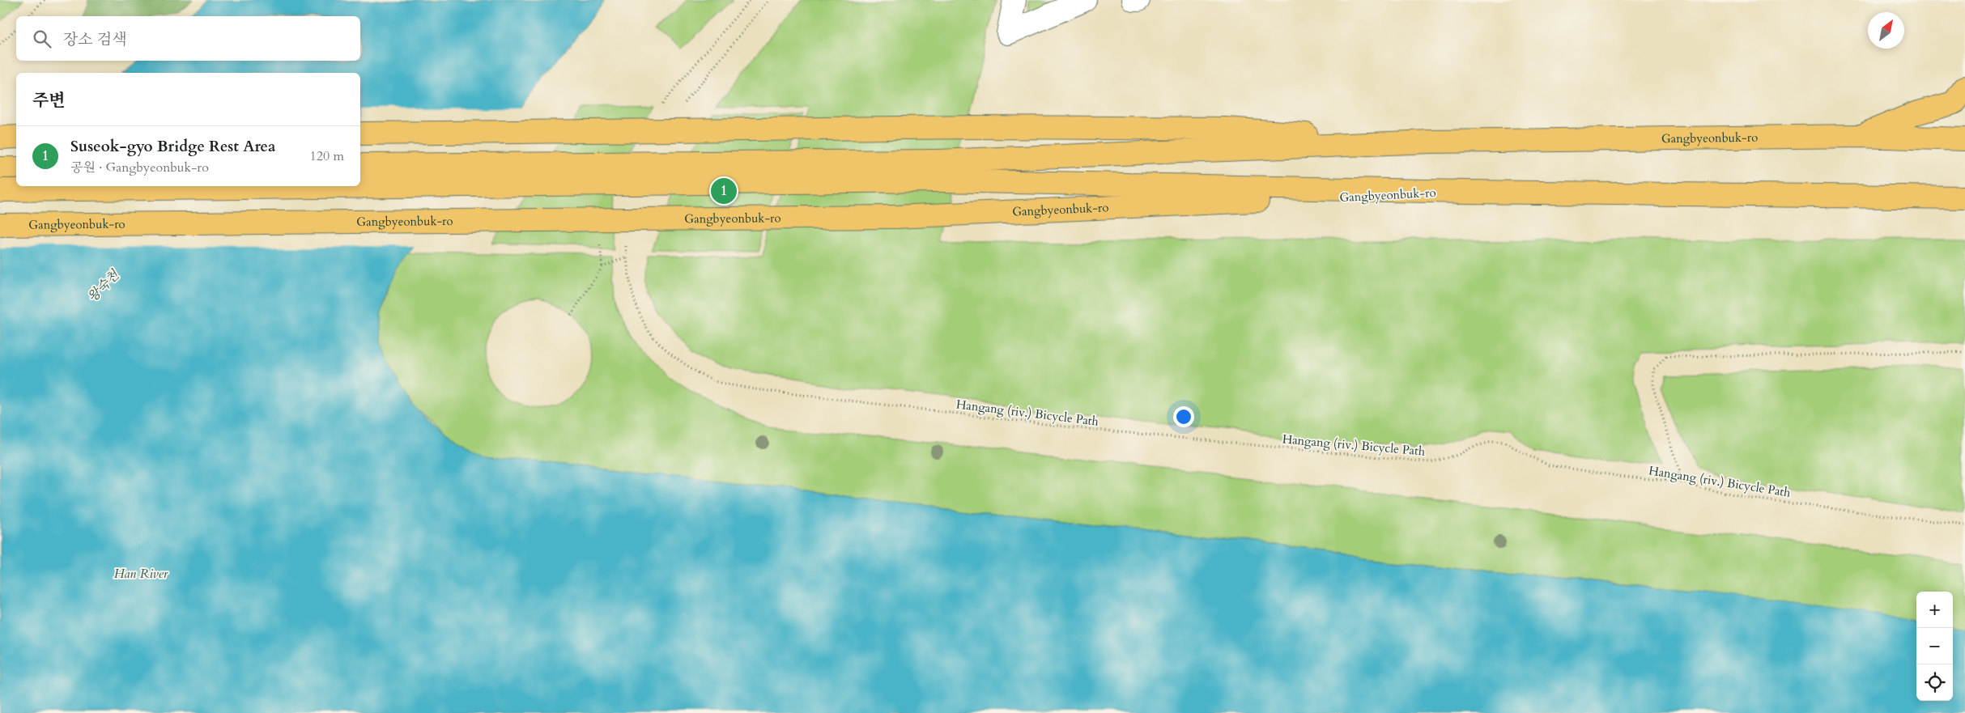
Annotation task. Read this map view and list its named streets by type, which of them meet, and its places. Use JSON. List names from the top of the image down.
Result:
{
  "streets": {
    "highway": ["Gangbyeonbuk-ro"],
    "path": ["Hangang (riv.) Bicycle Path"]
  },
  "water": ["왕숙천", "Han River"],
  "north": "top right",
  "page": {
    "search": "장소 검색",
    "heading": "주변",
    "list": [
      {
        "mark": "1",
        "name": "Suseok-gyo Bridge Rest Area",
        "note": "공원 · Gangbyeonbuk-ro",
        "value": "120 m"
      }
    ],
    "pins": "1",
    "map_buttons": ["+", "−"]
  }
}
